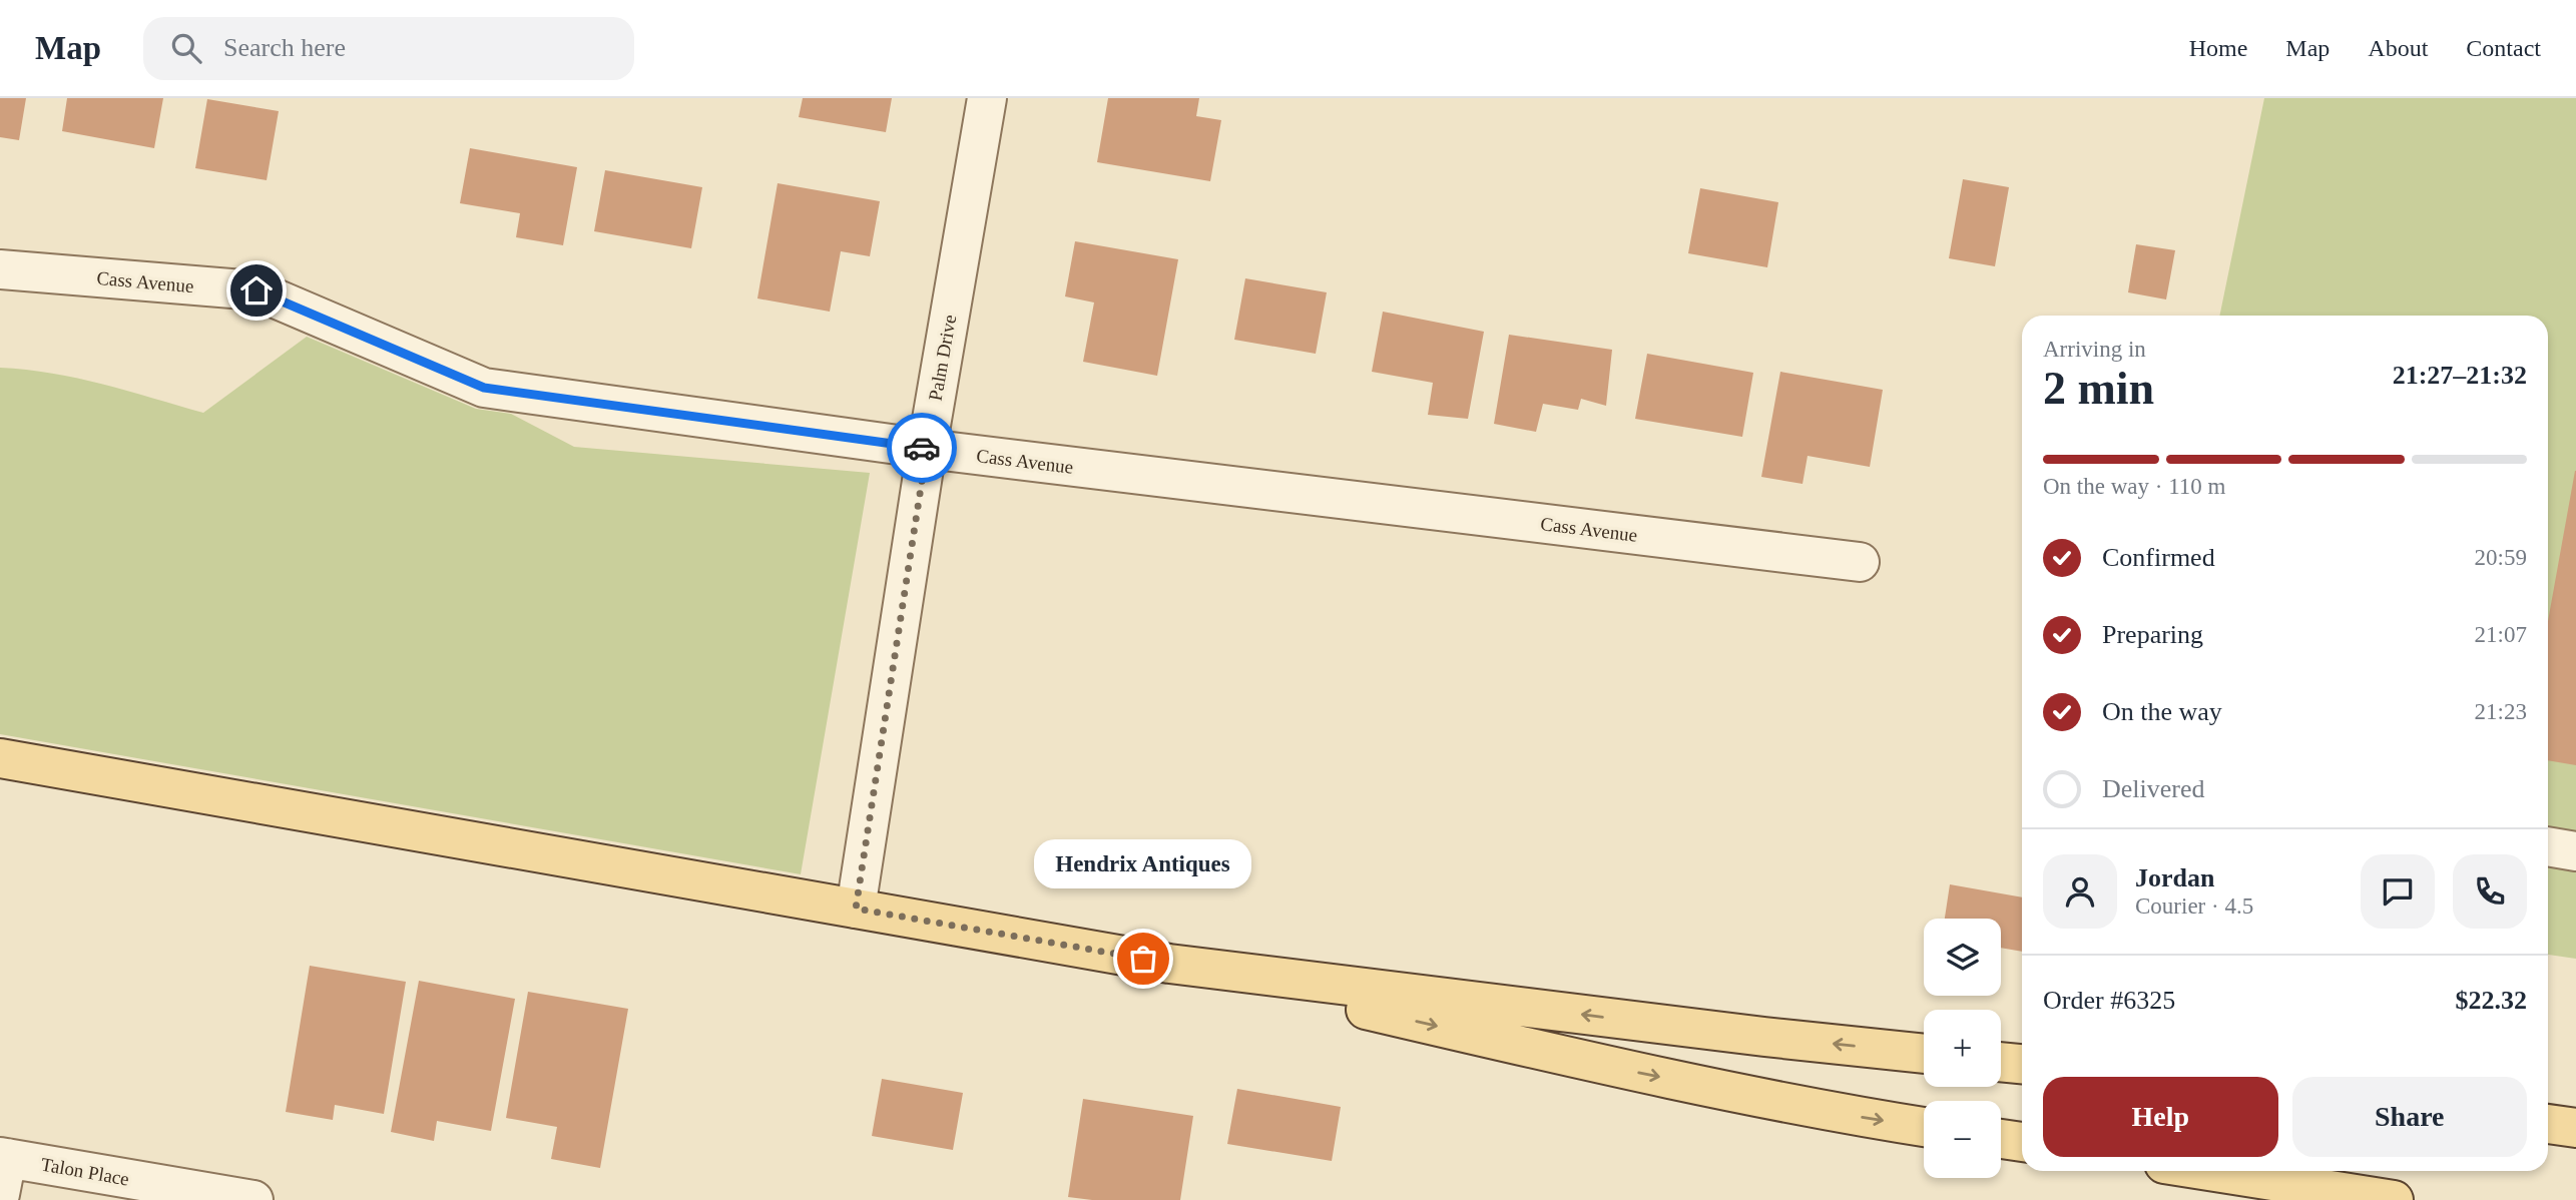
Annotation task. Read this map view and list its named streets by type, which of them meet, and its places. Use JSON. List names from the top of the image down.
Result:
{
  "streets": {
    "street": ["Cass Avenue", "Palm Drive", "Talon Place"]
  },
  "crossings": [
    ["Cass Avenue", "Palm Drive"]
  ],
  "places": ["Hendrix Antiques"],
  "page": {
    "header": "Map",
    "search": "Search here",
    "nav": [
      "Home",
      "Map",
      "About",
      "Contact"
    ],
    "heading": ["2 min", "Arriving in", "21:27–21:32"],
    "panel": [
      "Jordan",
      "Courier · 4.5",
      "Order #6325",
      "$22.32"
    ],
    "bar": "On the way · 110 m",
    "list": [
      ["Confirmed", "20:59"],
      ["Preparing", "21:07"],
      ["On the way", "21:23"],
      "Delivered"
    ],
    "bubble": "Hendrix Antiques",
    "map_buttons": ["+", "−"],
    "buttons": ["Help", "Share"]
  }
}
